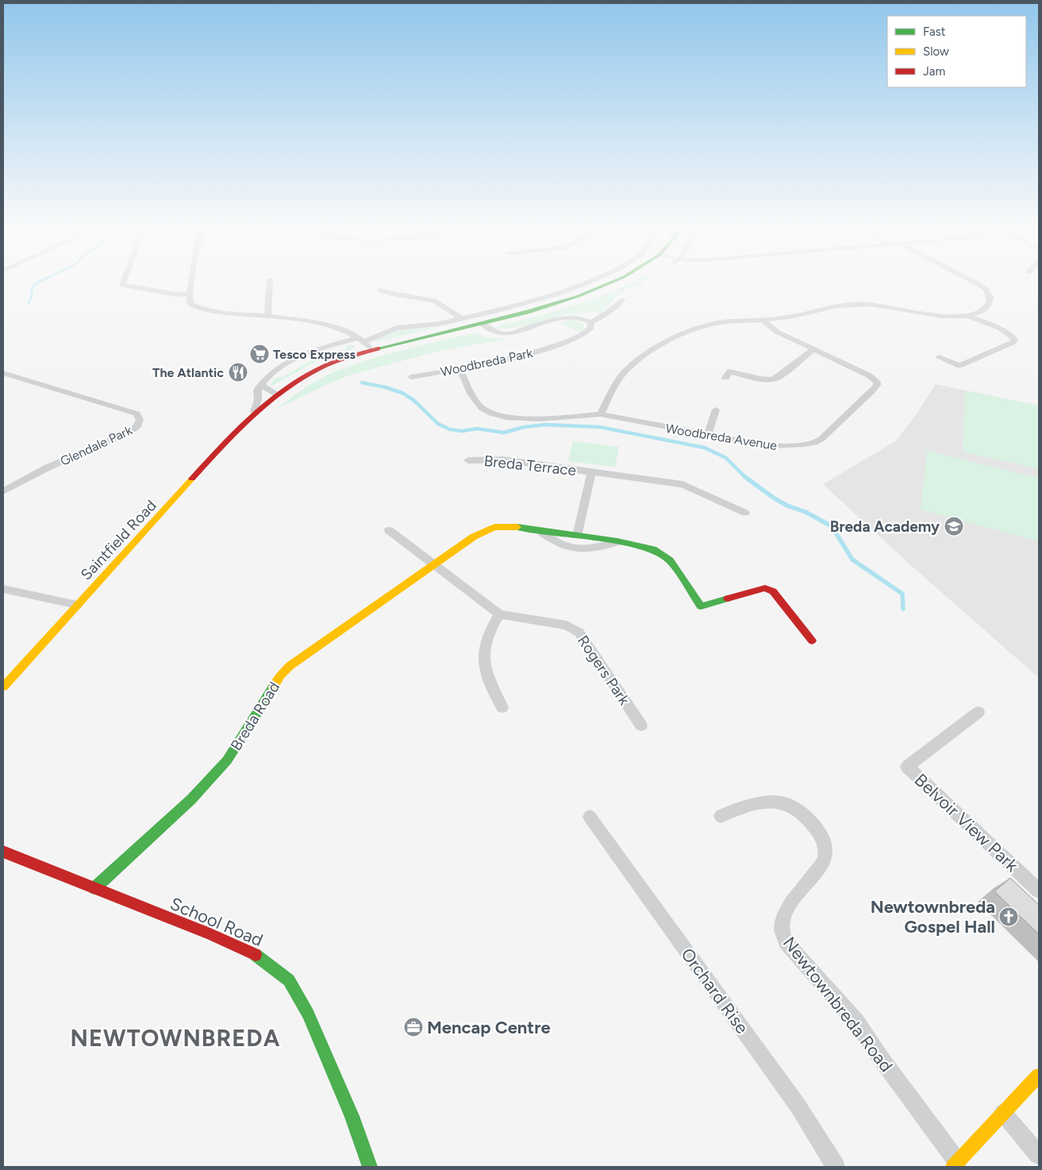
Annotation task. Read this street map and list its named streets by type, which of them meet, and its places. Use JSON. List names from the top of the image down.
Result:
{
  "streets": {
    "main road": [
      "Saintfield Road",
      "Breda Road",
      "School Road",
      "Newtownbreda Road"
    ],
    "street": [
      "Woodbreda Park",
      "Woodbreda Avenue",
      "Glendale Park",
      "Breda Terrace",
      "Rogers Park",
      "Belvoir View Park",
      "Orchard Rise"
    ]
  },
  "crossings": [
    ["Woodbreda Park", "Woodbreda Avenue"],
    ["Woodbreda Park", "Saintfield Road"],
    ["Breda Terrace", "Breda Road"],
    ["Rogers Park", "Breda Road"],
    ["Breda Road", "School Road"]
  ],
  "districts": ["NEWTOWNBREDA"],
  "places": {
    "supermarket": ["Tesco Express"],
    "restaurant": ["The Atlantic"],
    "school or university": ["Breda Academy"],
    "church": ["Newtownbreda Gospel Hall"],
    "office": ["Mencap Centre"]
  },
  "legend": ["Fast", "Slow", "Jam"]
}
